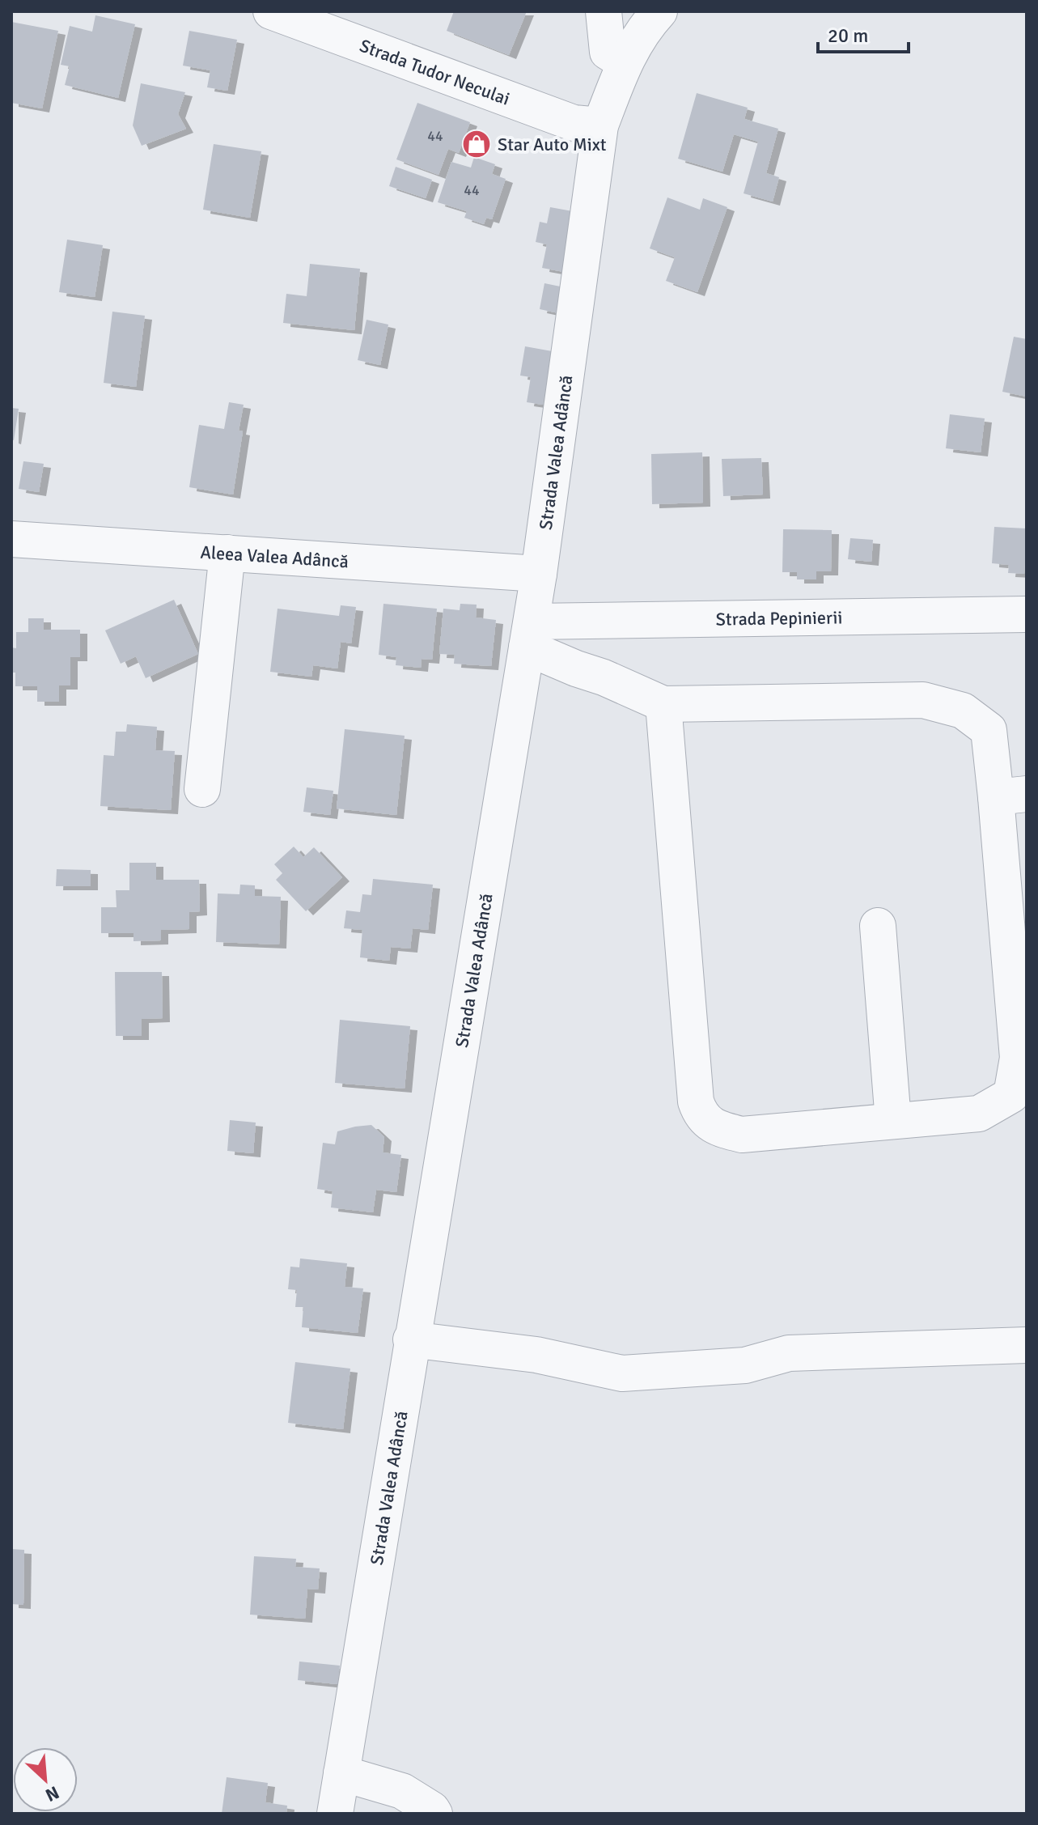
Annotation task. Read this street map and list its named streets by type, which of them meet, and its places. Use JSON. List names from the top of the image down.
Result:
{
  "streets": {
    "street": [
      "Strada Tudor Neculai",
      "Strada Valea Adâncă",
      "Aleea Valea Adâncă",
      "Strada Pepinierii"
    ]
  },
  "crossings": [
    ["Strada Tudor Neculai", "Strada Valea Adâncă"],
    ["Strada Valea Adâncă", "Aleea Valea Adâncă"],
    ["Strada Valea Adâncă", "Strada Pepinierii"]
  ],
  "places": {
    "shop": ["Star Auto Mixt"]
  },
  "house_numbers": ["44", "44"],
  "scale_bar": "20 m",
  "north": "bottom right"
}
